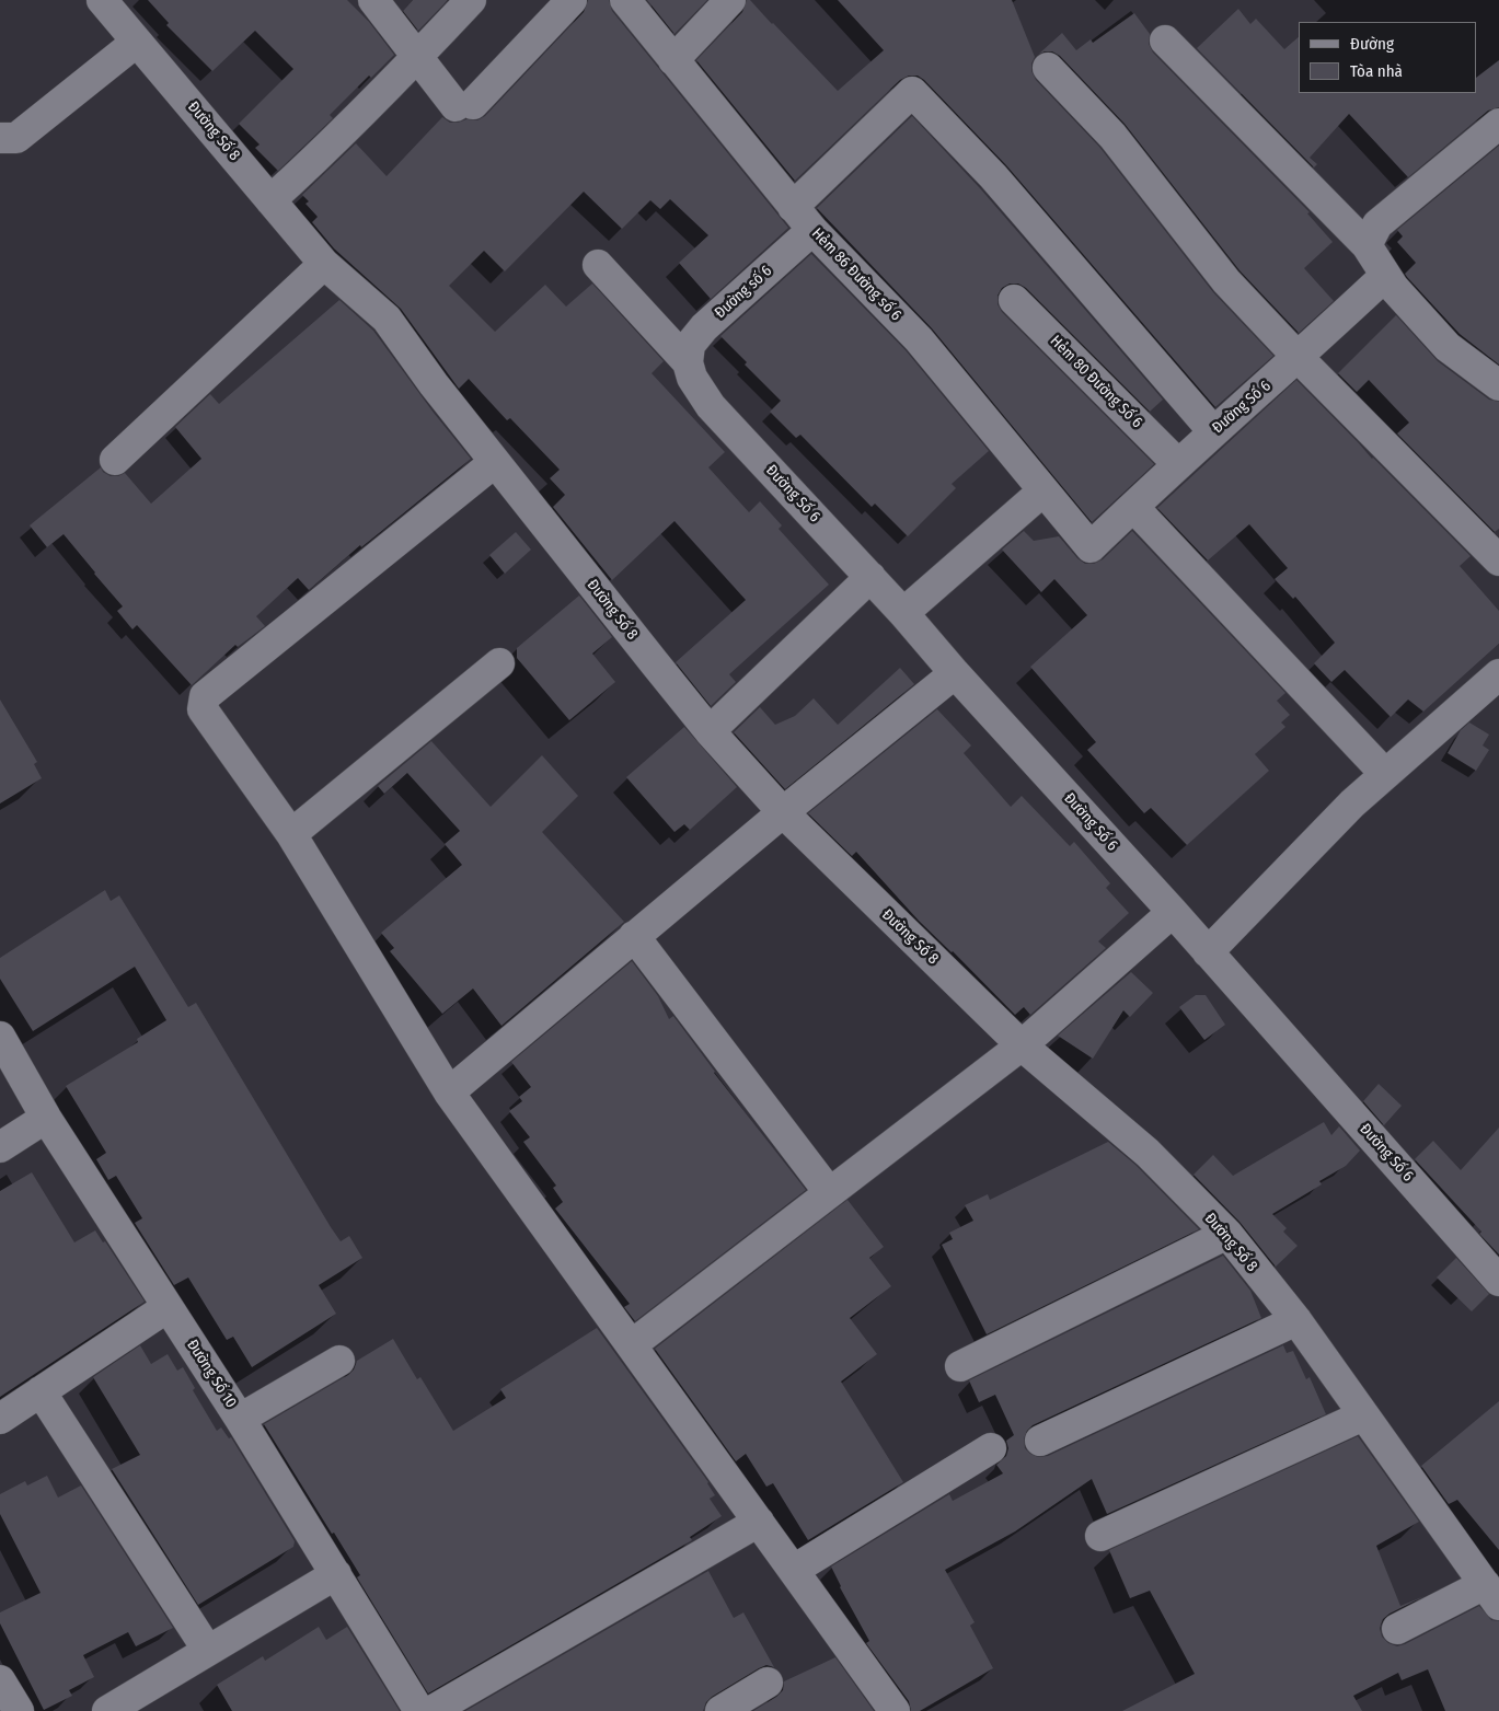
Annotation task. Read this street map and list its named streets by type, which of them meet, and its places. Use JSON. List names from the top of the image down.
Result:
{
  "streets": {
    "street": [
      "Đường Số 8",
      "Hẻm 86 Đường số 6",
      "Đường số 6",
      "Hẻm 80 Đường Số 6",
      "Đường Số 6",
      "Đường Số 10"
    ]
  },
  "crossings": [
    ["Hẻm 86 Đường số 6", "Đường số 6"],
    ["Hẻm 86 Đường số 6", "Đường Số 6"],
    ["Đường số 6", "Đường Số 6"],
    ["Hẻm 80 Đường Số 6", "Đường Số 6"]
  ],
  "legend": ["Đường", "Tòa nhà"]
}
